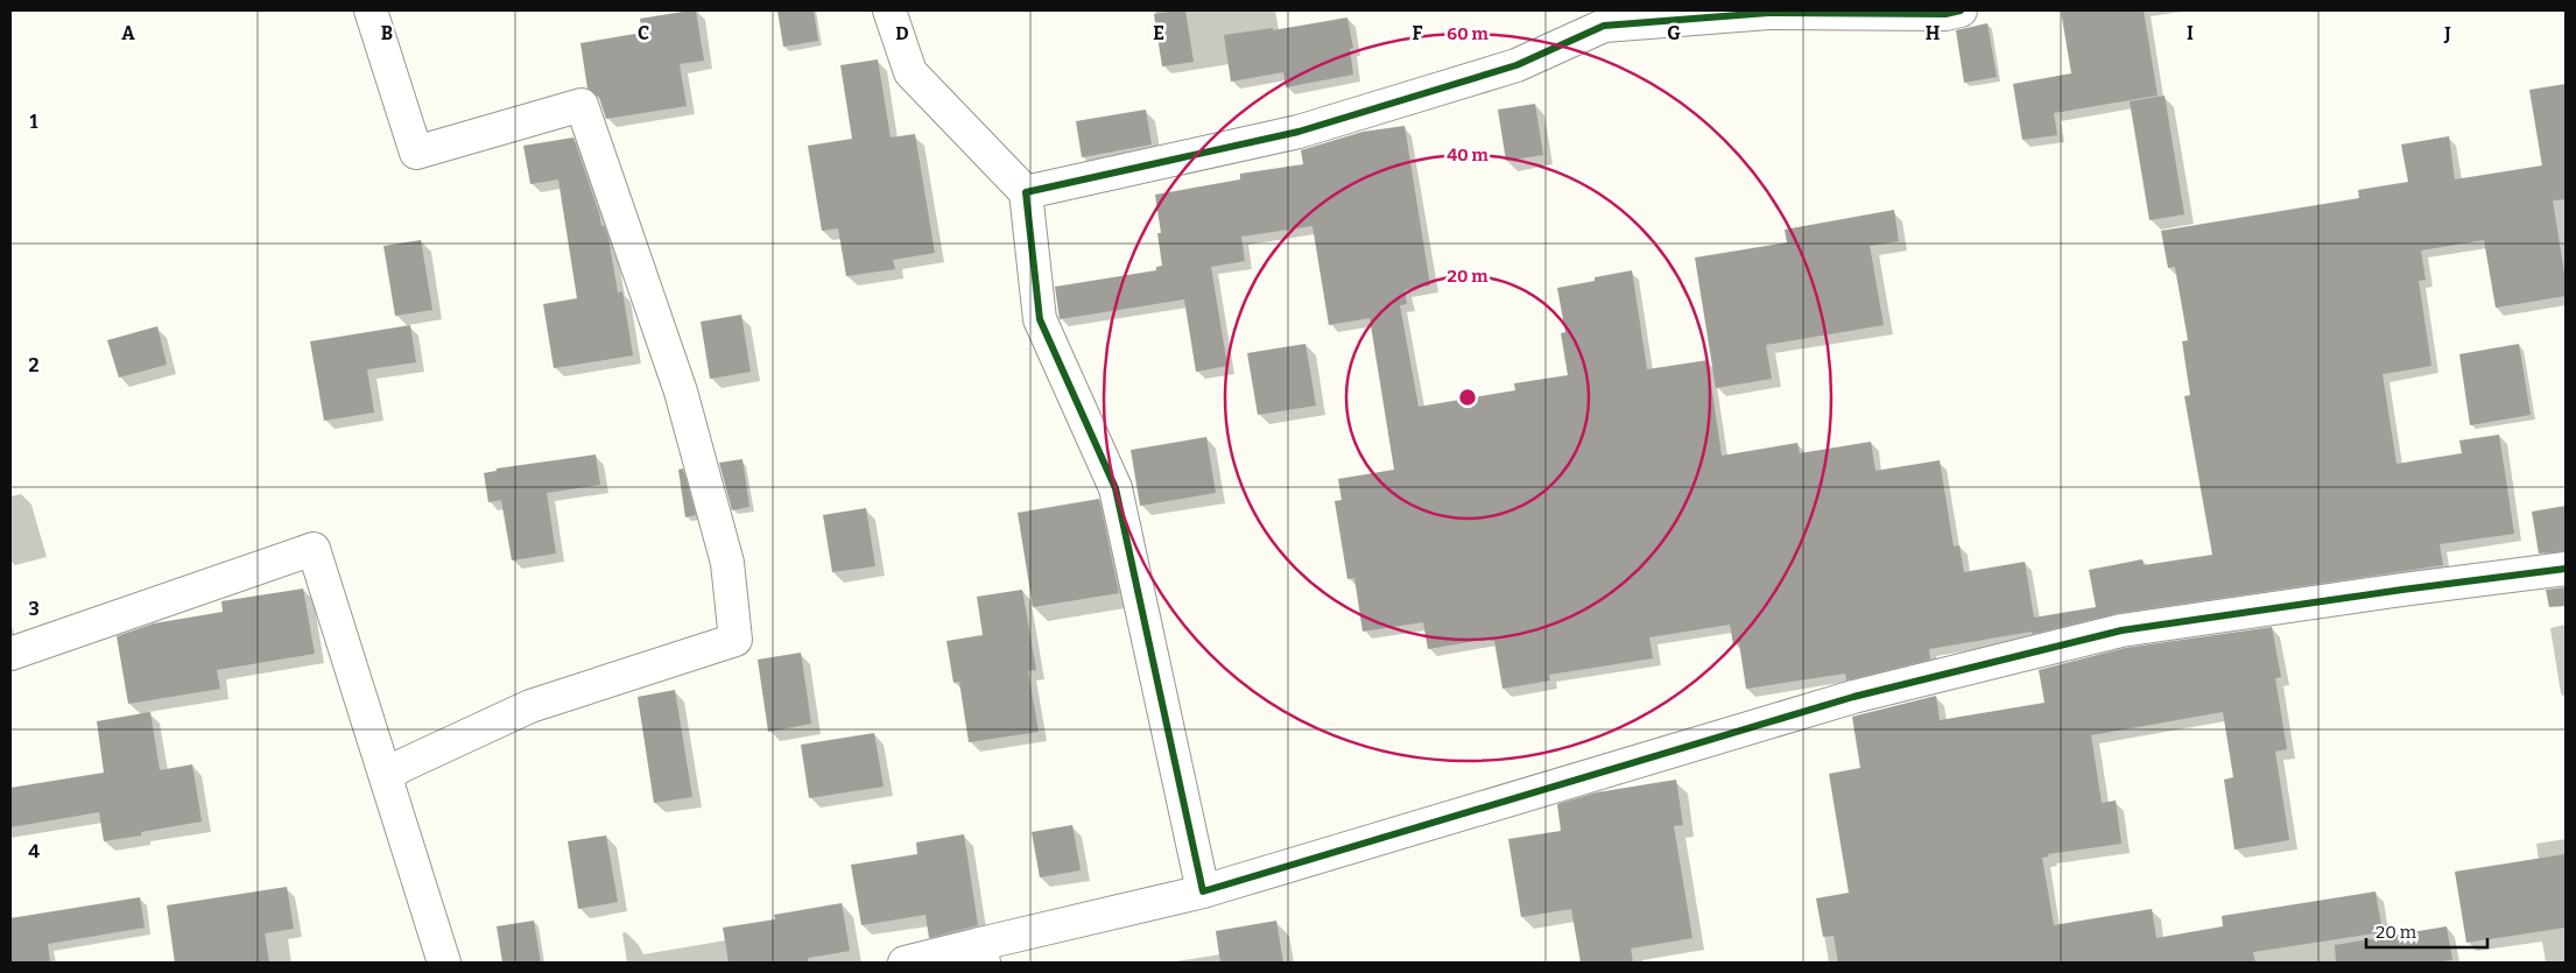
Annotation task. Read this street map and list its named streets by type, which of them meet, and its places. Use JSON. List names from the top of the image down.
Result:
{
  "scale_bar": "20 m",
  "grid": {
    "columns": [
      "A",
      "B",
      "C",
      "D",
      "E",
      "F",
      "G",
      "H",
      "I",
      "J"
    ],
    "rows": [
      "1",
      "2",
      "3",
      "4"
    ]
  },
  "rings": ["60 m", "40 m", "20 m"]
}
